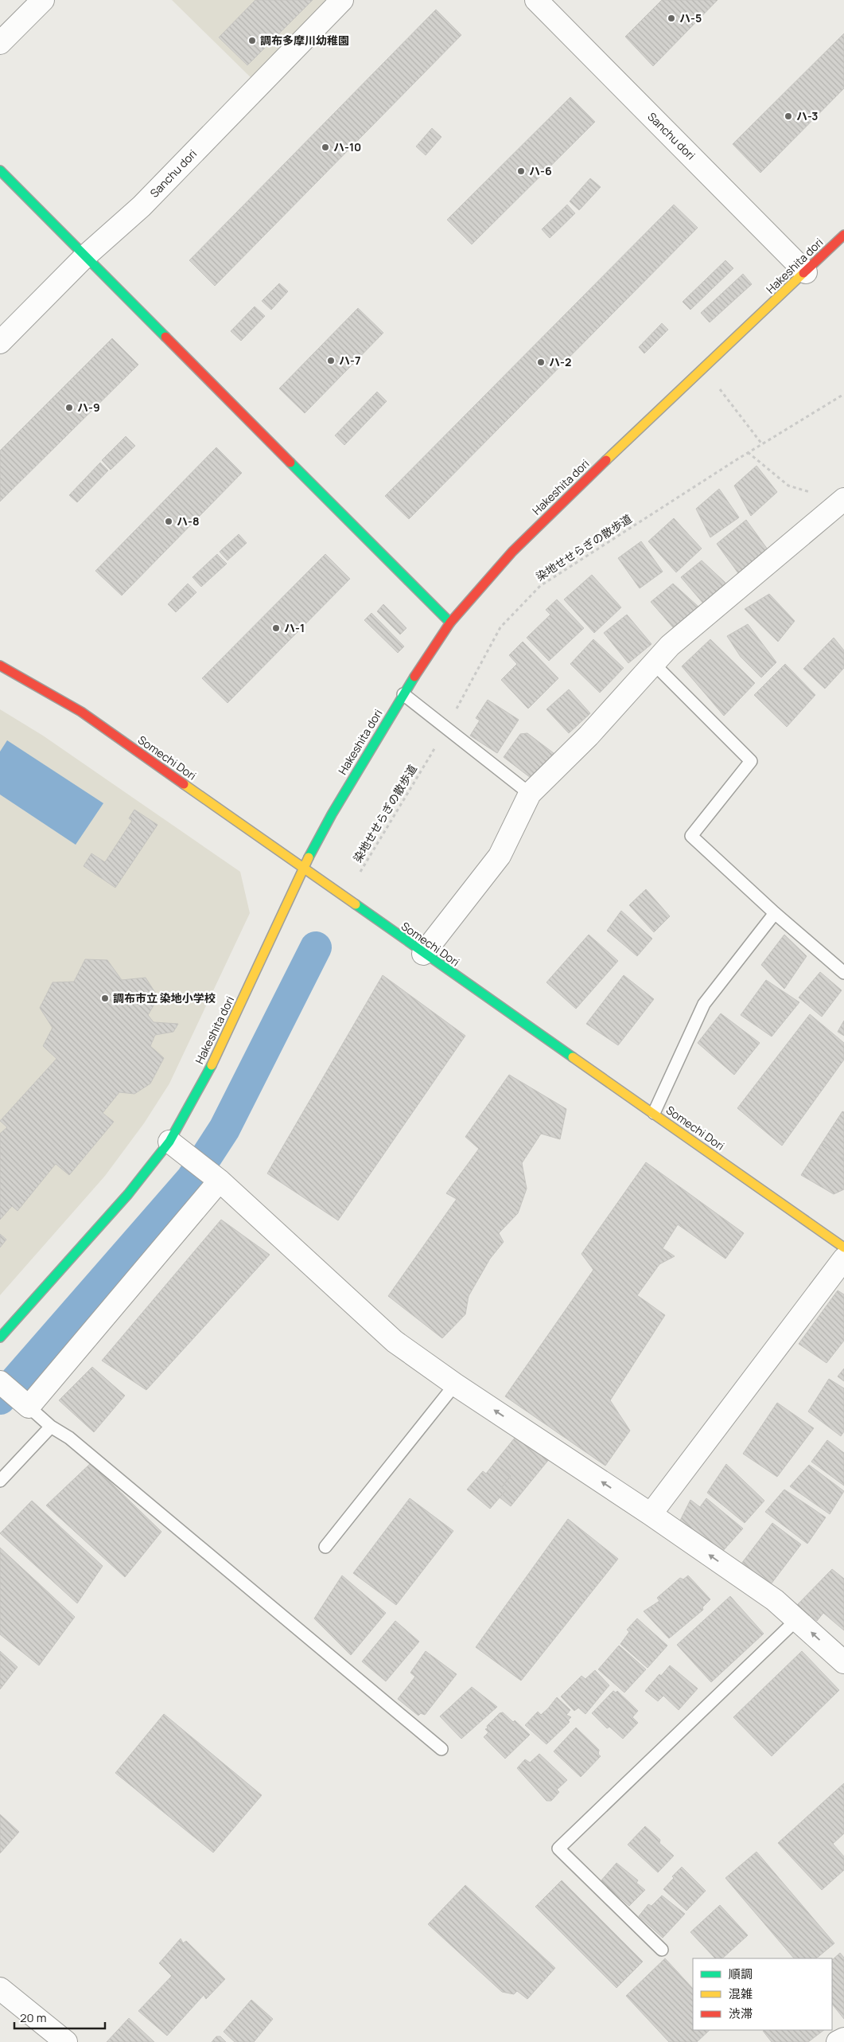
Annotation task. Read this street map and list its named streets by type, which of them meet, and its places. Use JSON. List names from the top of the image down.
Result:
{
  "streets": {
    "street": ["Sanchu dori", "Hakeshita dori", "Somechi Dori"],
    "path": ["染地せせらぎの散歩道"]
  },
  "crossings": [
    ["Sanchu dori", "Hakeshita dori"],
    ["Hakeshita dori", "Somechi Dori"]
  ],
  "places": [
    "ハ-5",
    "調布多摩川幼稚園",
    "ハ-3",
    "ハ-10",
    "ハ-6",
    "ハ-7",
    "ハ-2",
    "ハ-9",
    "ハ-8",
    "ハ-1",
    "調布市立 染地小学校"
  ],
  "legend": ["順調", "混雑", "渋滞"],
  "scale_bar": "20 m"
}
